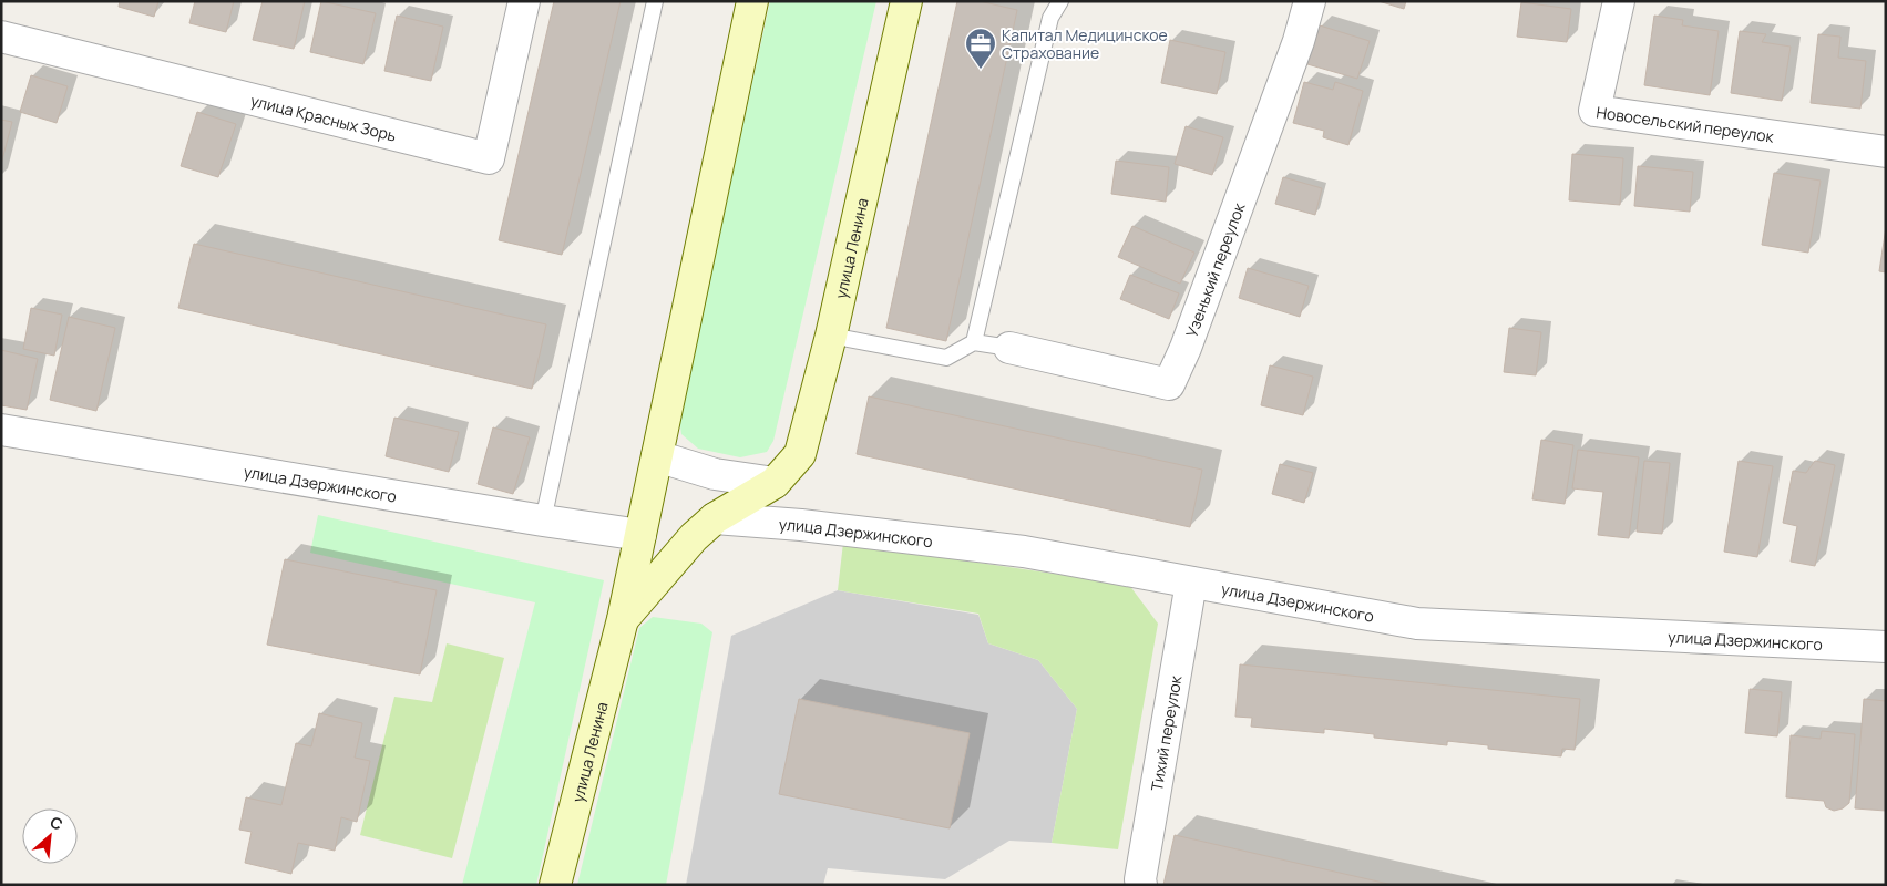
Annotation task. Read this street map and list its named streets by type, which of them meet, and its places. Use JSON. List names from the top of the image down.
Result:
{
  "streets": {
    "main road": ["улица Ленина"],
    "street": [
      "улица Красных Зорь",
      "Новосельский переулок",
      "Узенький переулок",
      "улица Дзержинского",
      "Тихий переулок"
    ]
  },
  "crossings": [
    ["улица Ленина", "улица Дзержинского"],
    ["улица Дзержинского", "Тихий переулок"]
  ],
  "places": {
    "office": ["Капитал Медицинское Страхование"]
  },
  "north": "top right"
}
